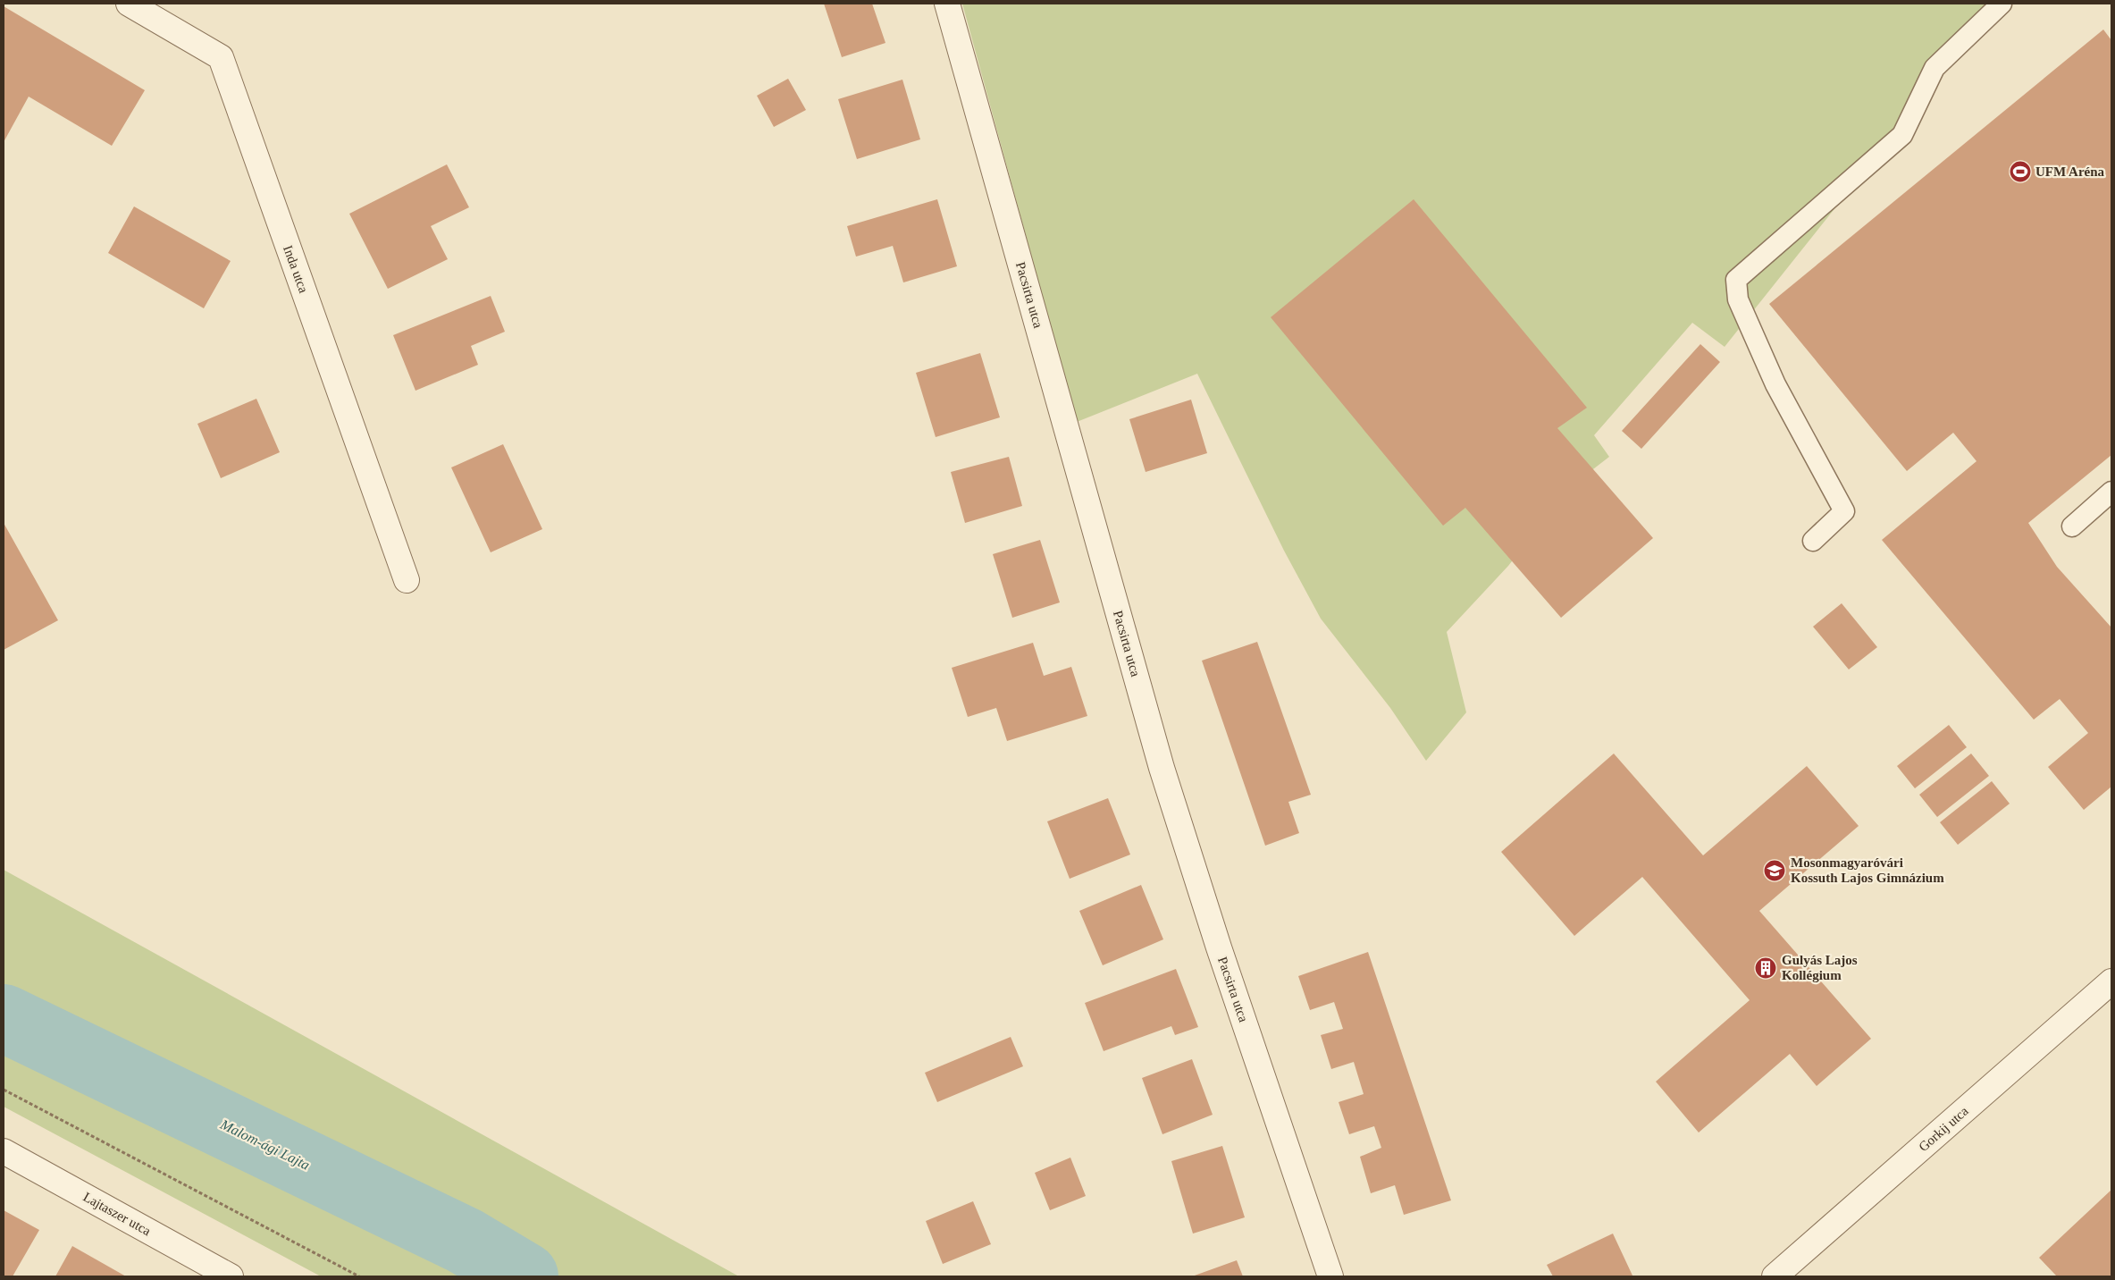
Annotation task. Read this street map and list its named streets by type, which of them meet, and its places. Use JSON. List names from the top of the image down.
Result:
{
  "streets": {
    "street": [
      "Inda utca",
      "Pacsirta utca",
      "Gorkij utca",
      "Lajtaszer utca"
    ]
  },
  "water": ["Malom-ági Lajta"],
  "places": {
    "sports": ["UFM Aréna"],
    "school or university": ["Mosonmagyaróvári Kossuth Lajos Gimnázium"],
    "building": ["Gulyás Lajos Kollégium"]
  }
}
